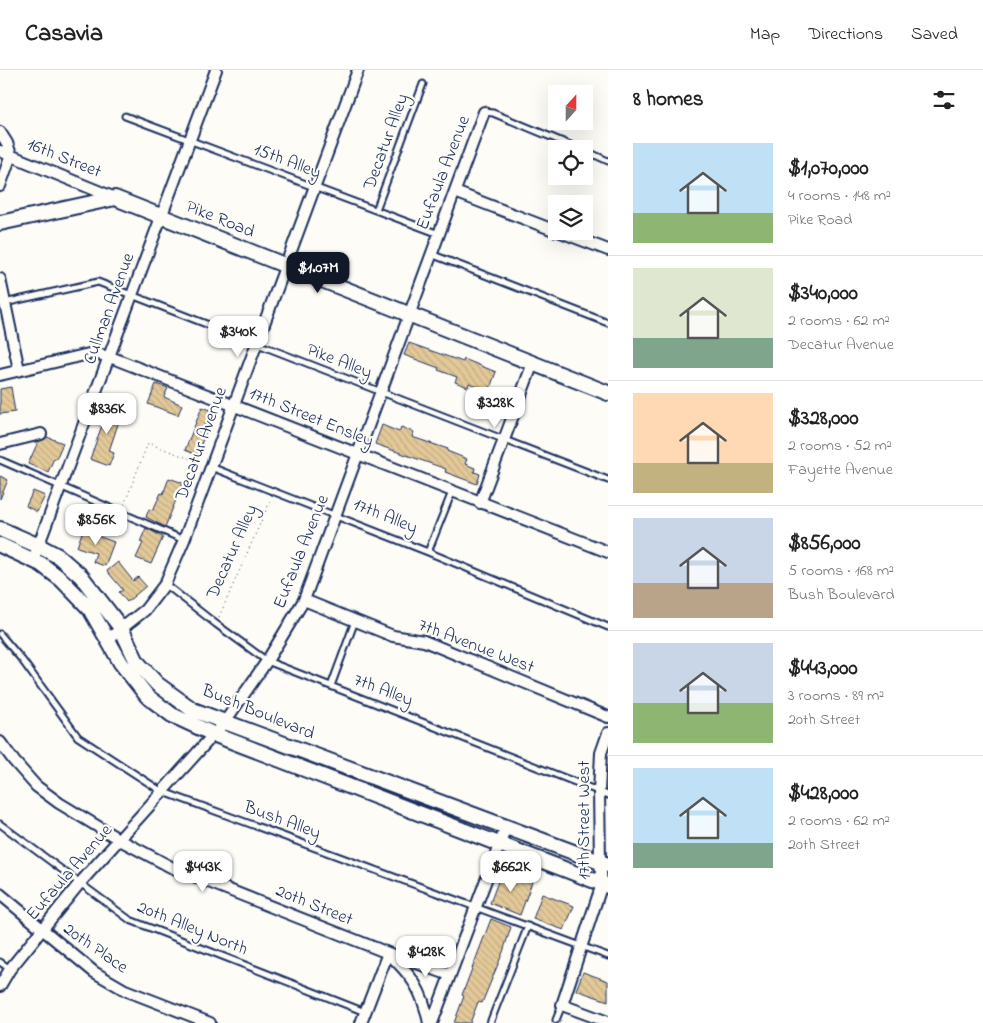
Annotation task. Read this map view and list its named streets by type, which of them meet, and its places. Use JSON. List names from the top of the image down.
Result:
{
  "streets": {
    "main road": ["Pike Road", "Bush Boulevard"],
    "street": [
      "16th Street",
      "Eufaula Avenue",
      "Cullman Avenue",
      "17th Street Ensley",
      "Decatur Avenue",
      "7th Avenue West",
      "17th Street West",
      "20th Street",
      "20th Place"
    ],
    "lane": [
      "Decatur Alley",
      "15th Alley",
      "Pike Alley",
      "17th Alley",
      "7th Alley",
      "Bush Alley",
      "20th Alley North"
    ]
  },
  "crossings": [
    ["Decatur Alley", "15th Alley"],
    ["Decatur Alley", "17th Alley"],
    ["Decatur Alley", "7th Alley"],
    ["16th Street", "Pike Road"],
    ["15th Alley", "Eufaula Avenue"],
    ["15th Alley", "Cullman Avenue"],
    ["15th Alley", "Decatur Avenue"],
    ["Eufaula Avenue", "Pike Road"],
    ["Eufaula Avenue", "Pike Alley"],
    ["Eufaula Avenue", "17th Street Ensley"],
    ["Eufaula Avenue", "17th Alley"],
    ["Eufaula Avenue", "7th Avenue West"],
    ["Eufaula Avenue", "7th Alley"],
    ["Eufaula Avenue", "Bush Boulevard"],
    ["Eufaula Avenue", "Bush Alley"],
    ["Eufaula Avenue", "20th Street"],
    ["Eufaula Avenue", "20th Alley North"],
    ["Eufaula Avenue", "20th Place"],
    ["Pike Road", "Cullman Avenue"],
    ["Pike Road", "Decatur Avenue"],
    ["Cullman Avenue", "Pike Alley"],
    ["Cullman Avenue", "17th Street Ensley"],
    ["Cullman Avenue", "Bush Boulevard"],
    ["Pike Alley", "Decatur Avenue"],
    ["17th Street Ensley", "Decatur Avenue"],
    ["Decatur Avenue", "17th Alley"],
    ["Decatur Avenue", "7th Alley"],
    ["Decatur Avenue", "Bush Boulevard"],
    ["7th Alley", "17th Street West"],
    ["Bush Boulevard", "17th Street West"],
    ["17th Street West", "Bush Alley"]
  ],
  "north": "top",
  "page": {
    "header": "Casavia",
    "nav": ["Map", "Directions", "Saved"],
    "heading": "8 homes",
    "list": [
      {
        "name": "$1,070,000",
        "note": "4 rooms · 148 m² · Pike Road"
      },
      {
        "name": "$340,000",
        "note": "2 rooms · 62 m² · Decatur Avenue"
      },
      {
        "name": "$328,000",
        "note": "2 rooms · 52 m² · Fayette Avenue"
      },
      {
        "name": "$856,000",
        "note": "5 rooms · 168 m² · Bush Boulevard"
      },
      {
        "name": "$443,000",
        "note": "3 rooms · 89 m² · 20th Street"
      },
      {
        "name": "$428,000",
        "note": "2 rooms · 62 m² · 20th Street"
      }
    ],
    "price": [
      "$1.07M",
      "$340K",
      "$328K",
      "$836K",
      "$856K",
      "$443K",
      "$662K",
      "$428K"
    ]
  }
}
